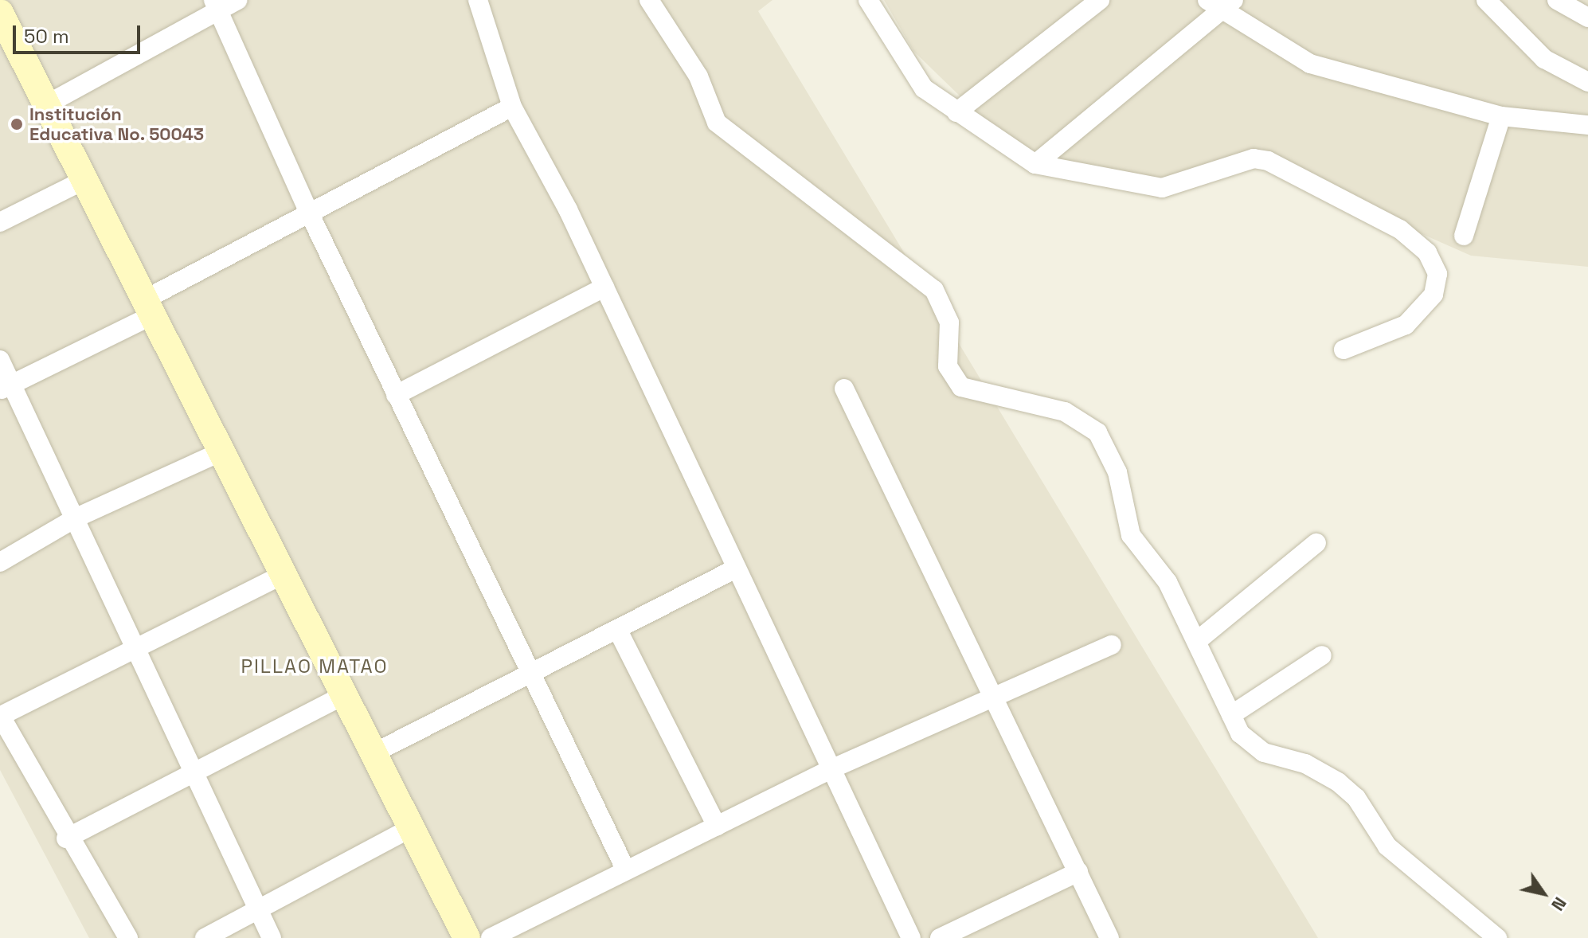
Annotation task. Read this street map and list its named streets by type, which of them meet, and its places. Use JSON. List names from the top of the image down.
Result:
{
  "districts": ["PILLAO MATAO"],
  "places": ["Institución Educativa No. 50043"],
  "scale_bar": "50 m",
  "north": "bottom right"
}
